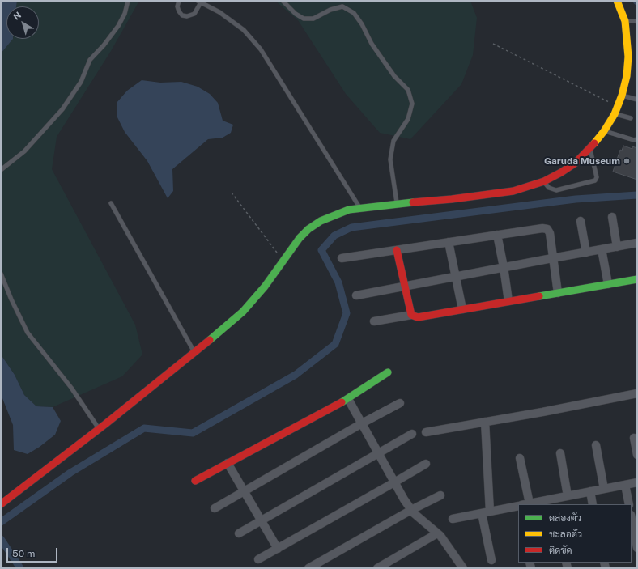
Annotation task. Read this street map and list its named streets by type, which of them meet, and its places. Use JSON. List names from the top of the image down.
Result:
{
  "places": ["Garuda Museum"],
  "legend": ["คล่องตัว", "ชะลอตัว", "ติดขัด"],
  "scale_bar": "50 m",
  "north": "top left"
}
